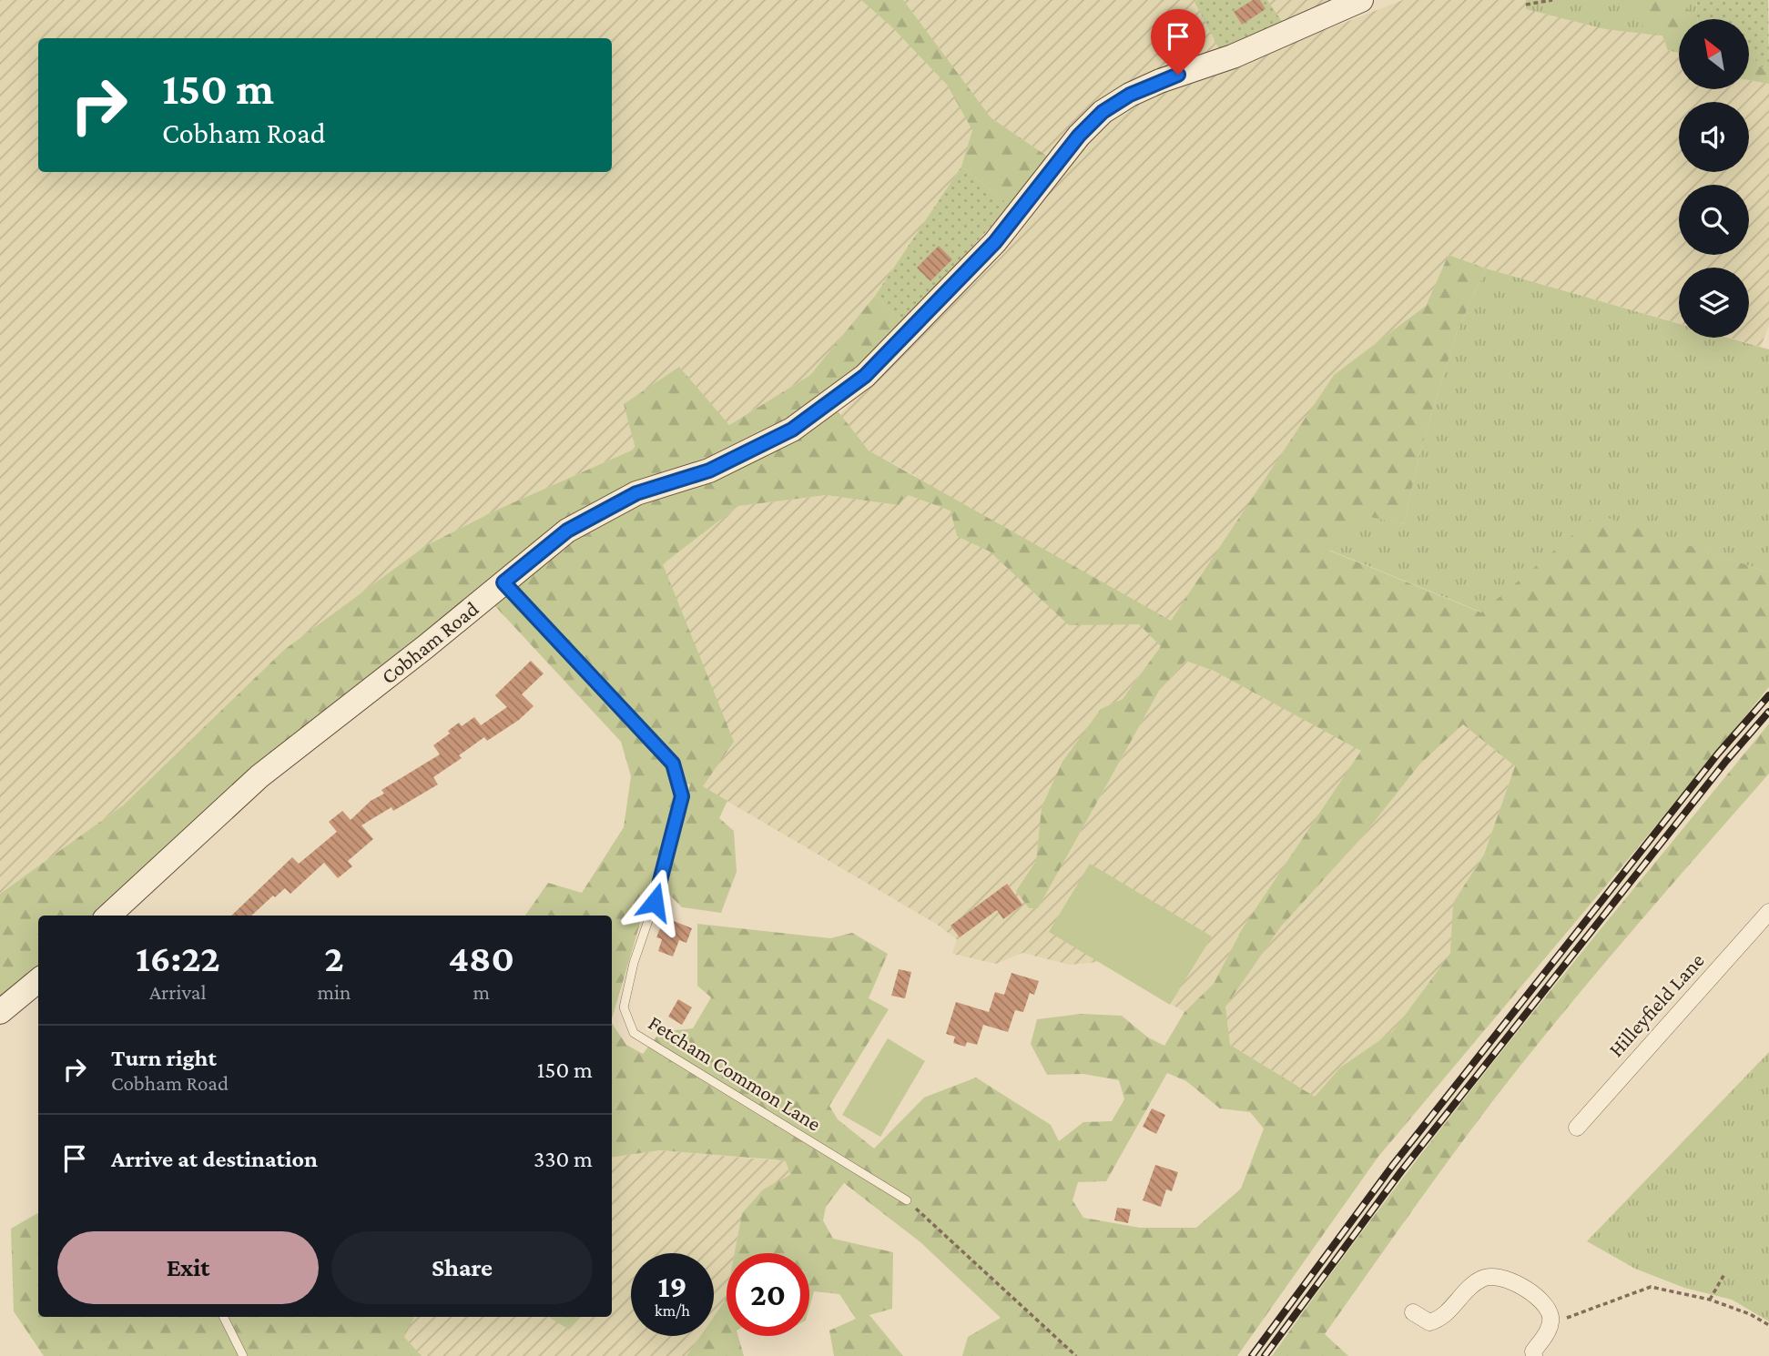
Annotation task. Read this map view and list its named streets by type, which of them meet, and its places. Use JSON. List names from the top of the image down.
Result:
{
  "streets": {
    "street": ["Cobham Road", "Hilleyfield Lane"],
    "lane": ["Fetcham Common Lane"]
  },
  "crossings": [
    ["Cobham Road", "Fetcham Common Lane"]
  ],
  "north": "top left",
  "page": {
    "turn": ["150 m", "Cobham Road"],
    "eta": [
      "16:22",
      "Arrival",
      "2",
      "min",
      "480",
      "m"
    ],
    "list": [
      {
        "name": "Turn right",
        "note": "Cobham Road",
        "value": "150 m"
      },
      {
        "name": "Arrive at destination",
        "value": "330 m"
      }
    ],
    "buttons": ["Exit", "Share"],
    "speed": "19 km/h",
    "limit": "20"
  }
}
